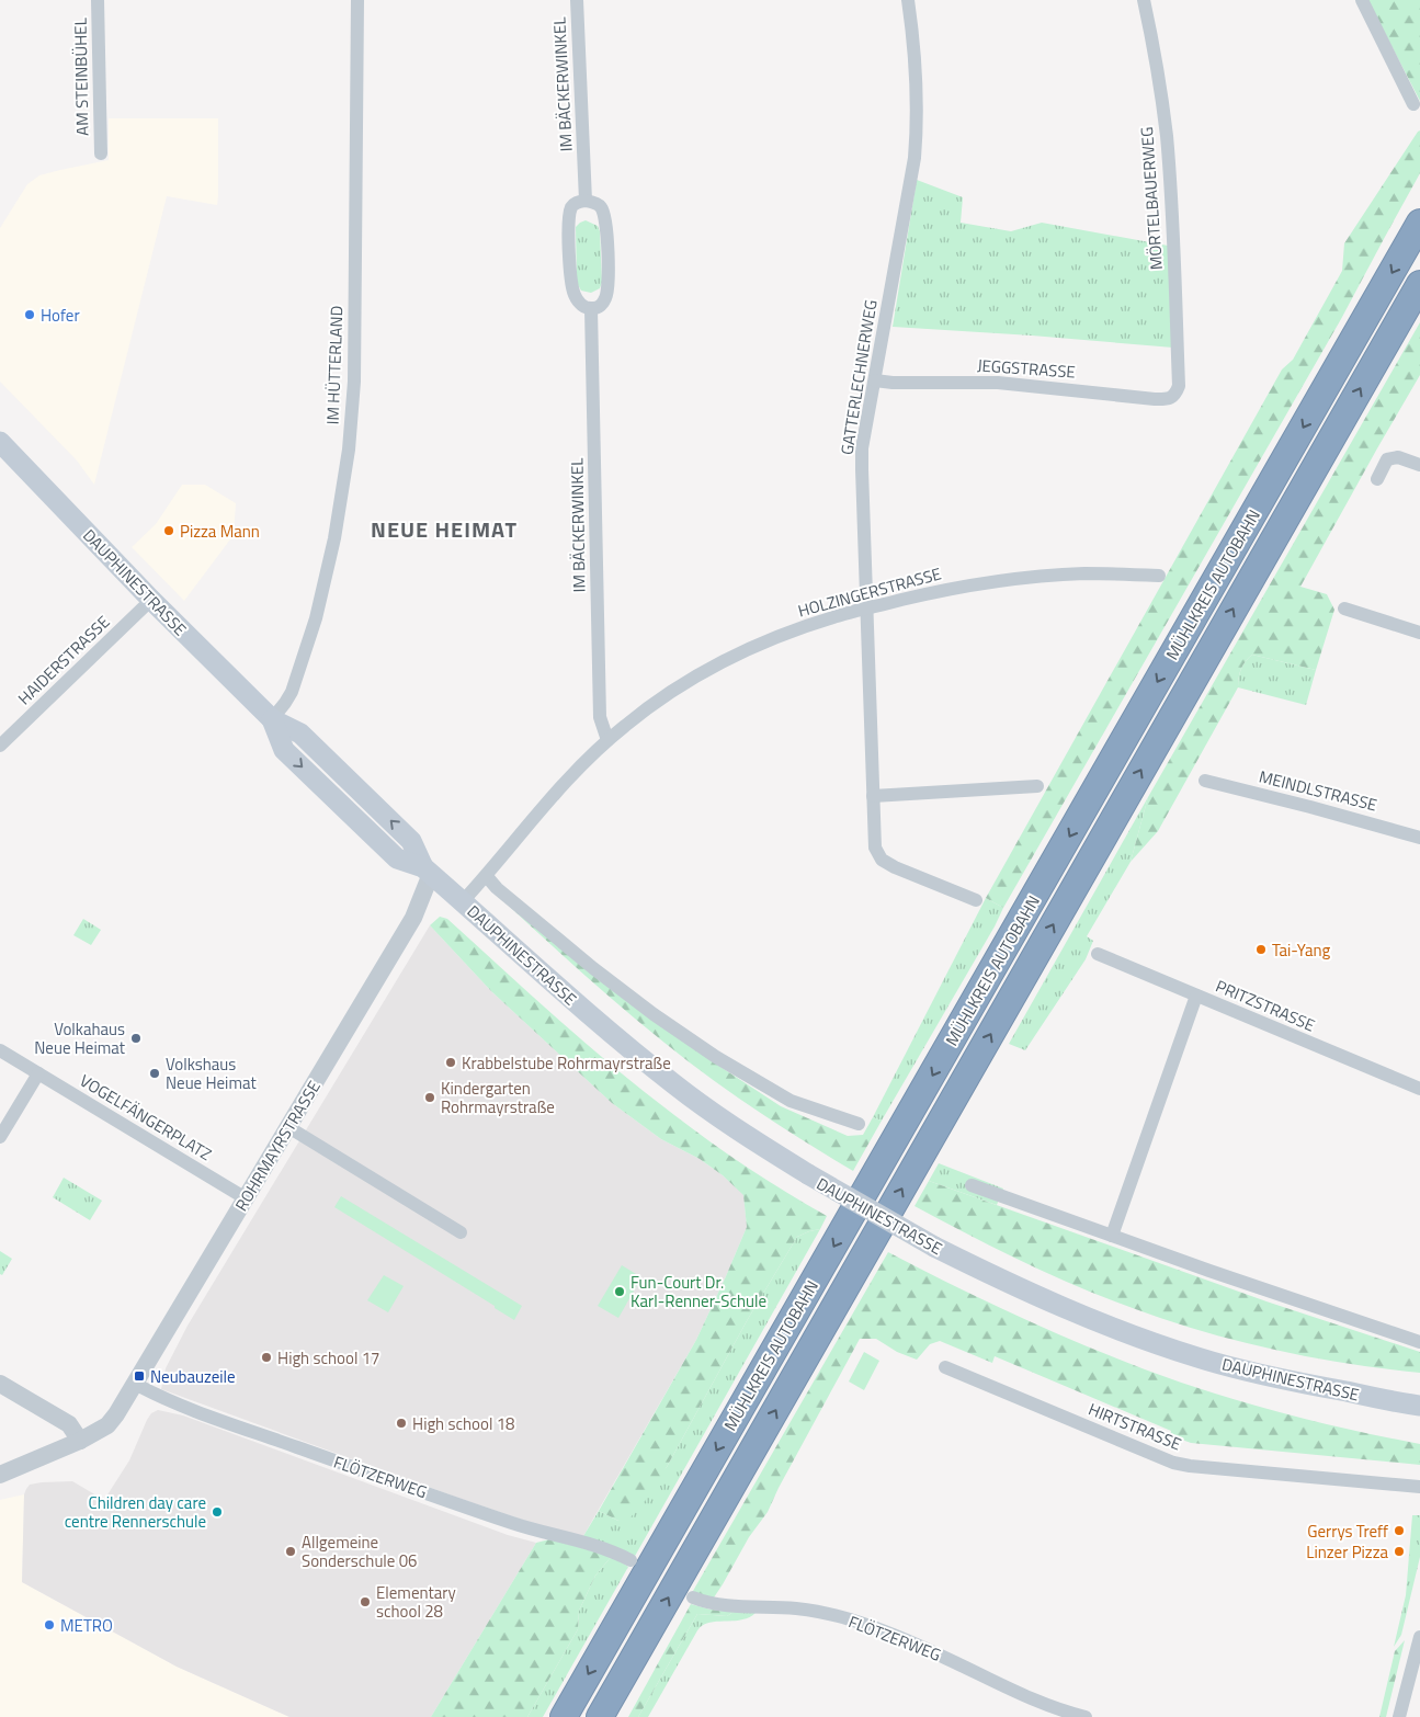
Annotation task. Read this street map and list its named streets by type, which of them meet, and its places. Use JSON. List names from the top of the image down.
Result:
{
  "streets": {
    "highway": ["MÜHLKREIS AUTOBAHN"],
    "main road": ["DAUPHINESTRASSE"],
    "street": [
      "AM STEINBÜHEL",
      "IM BÄCKERWINKEL",
      "MÖRTELBAUERWEG",
      "IM HÜTTERLAND",
      "JEGGSTRASSE",
      "GATTERLECHNERWEG",
      "HOLZINGERSTRASSE",
      "HAIDERSTRASSE",
      "MEINDLSTRASSE",
      "PRITZSTRASSE",
      "VOGELFÄNGERPLATZ",
      "ROHRMAYRSTRASSE",
      "HIRTSTRASSE",
      "FLÖTZERWEG"
    ]
  },
  "crossings": [
    ["IM BÄCKERWINKEL", "HOLZINGERSTRASSE"],
    ["MÖRTELBAUERWEG", "JEGGSTRASSE"],
    ["IM HÜTTERLAND", "DAUPHINESTRASSE"],
    ["JEGGSTRASSE", "GATTERLECHNERWEG"],
    ["GATTERLECHNERWEG", "HOLZINGERSTRASSE"],
    ["DAUPHINESTRASSE", "HOLZINGERSTRASSE"],
    ["DAUPHINESTRASSE", "HAIDERSTRASSE"],
    ["DAUPHINESTRASSE", "ROHRMAYRSTRASSE"],
    ["VOGELFÄNGERPLATZ", "ROHRMAYRSTRASSE"],
    ["ROHRMAYRSTRASSE", "FLÖTZERWEG"]
  ],
  "districts": ["NEUE HEIMAT"],
  "places": {
    "other": [
      "Hofer",
      "Pizza Mann",
      "Tai-Yang",
      "Volkahaus Neue Heimat",
      "Krabbelstube Rohrmayrstraße",
      "Volkshaus Neue Heimat",
      "Kindergarten Rohrmayrstraße",
      "Fun-Court Dr. Karl-Renner-Schule",
      "High school 17",
      "High school 18",
      "Children day care centre Rennerschule",
      "Gerrys Treff",
      "Allgemeine Sonderschule 06",
      "Linzer Pizza",
      "Elementary school 28",
      "METRO"
    ],
    "transit": ["Neubauzeile"]
  }
}
